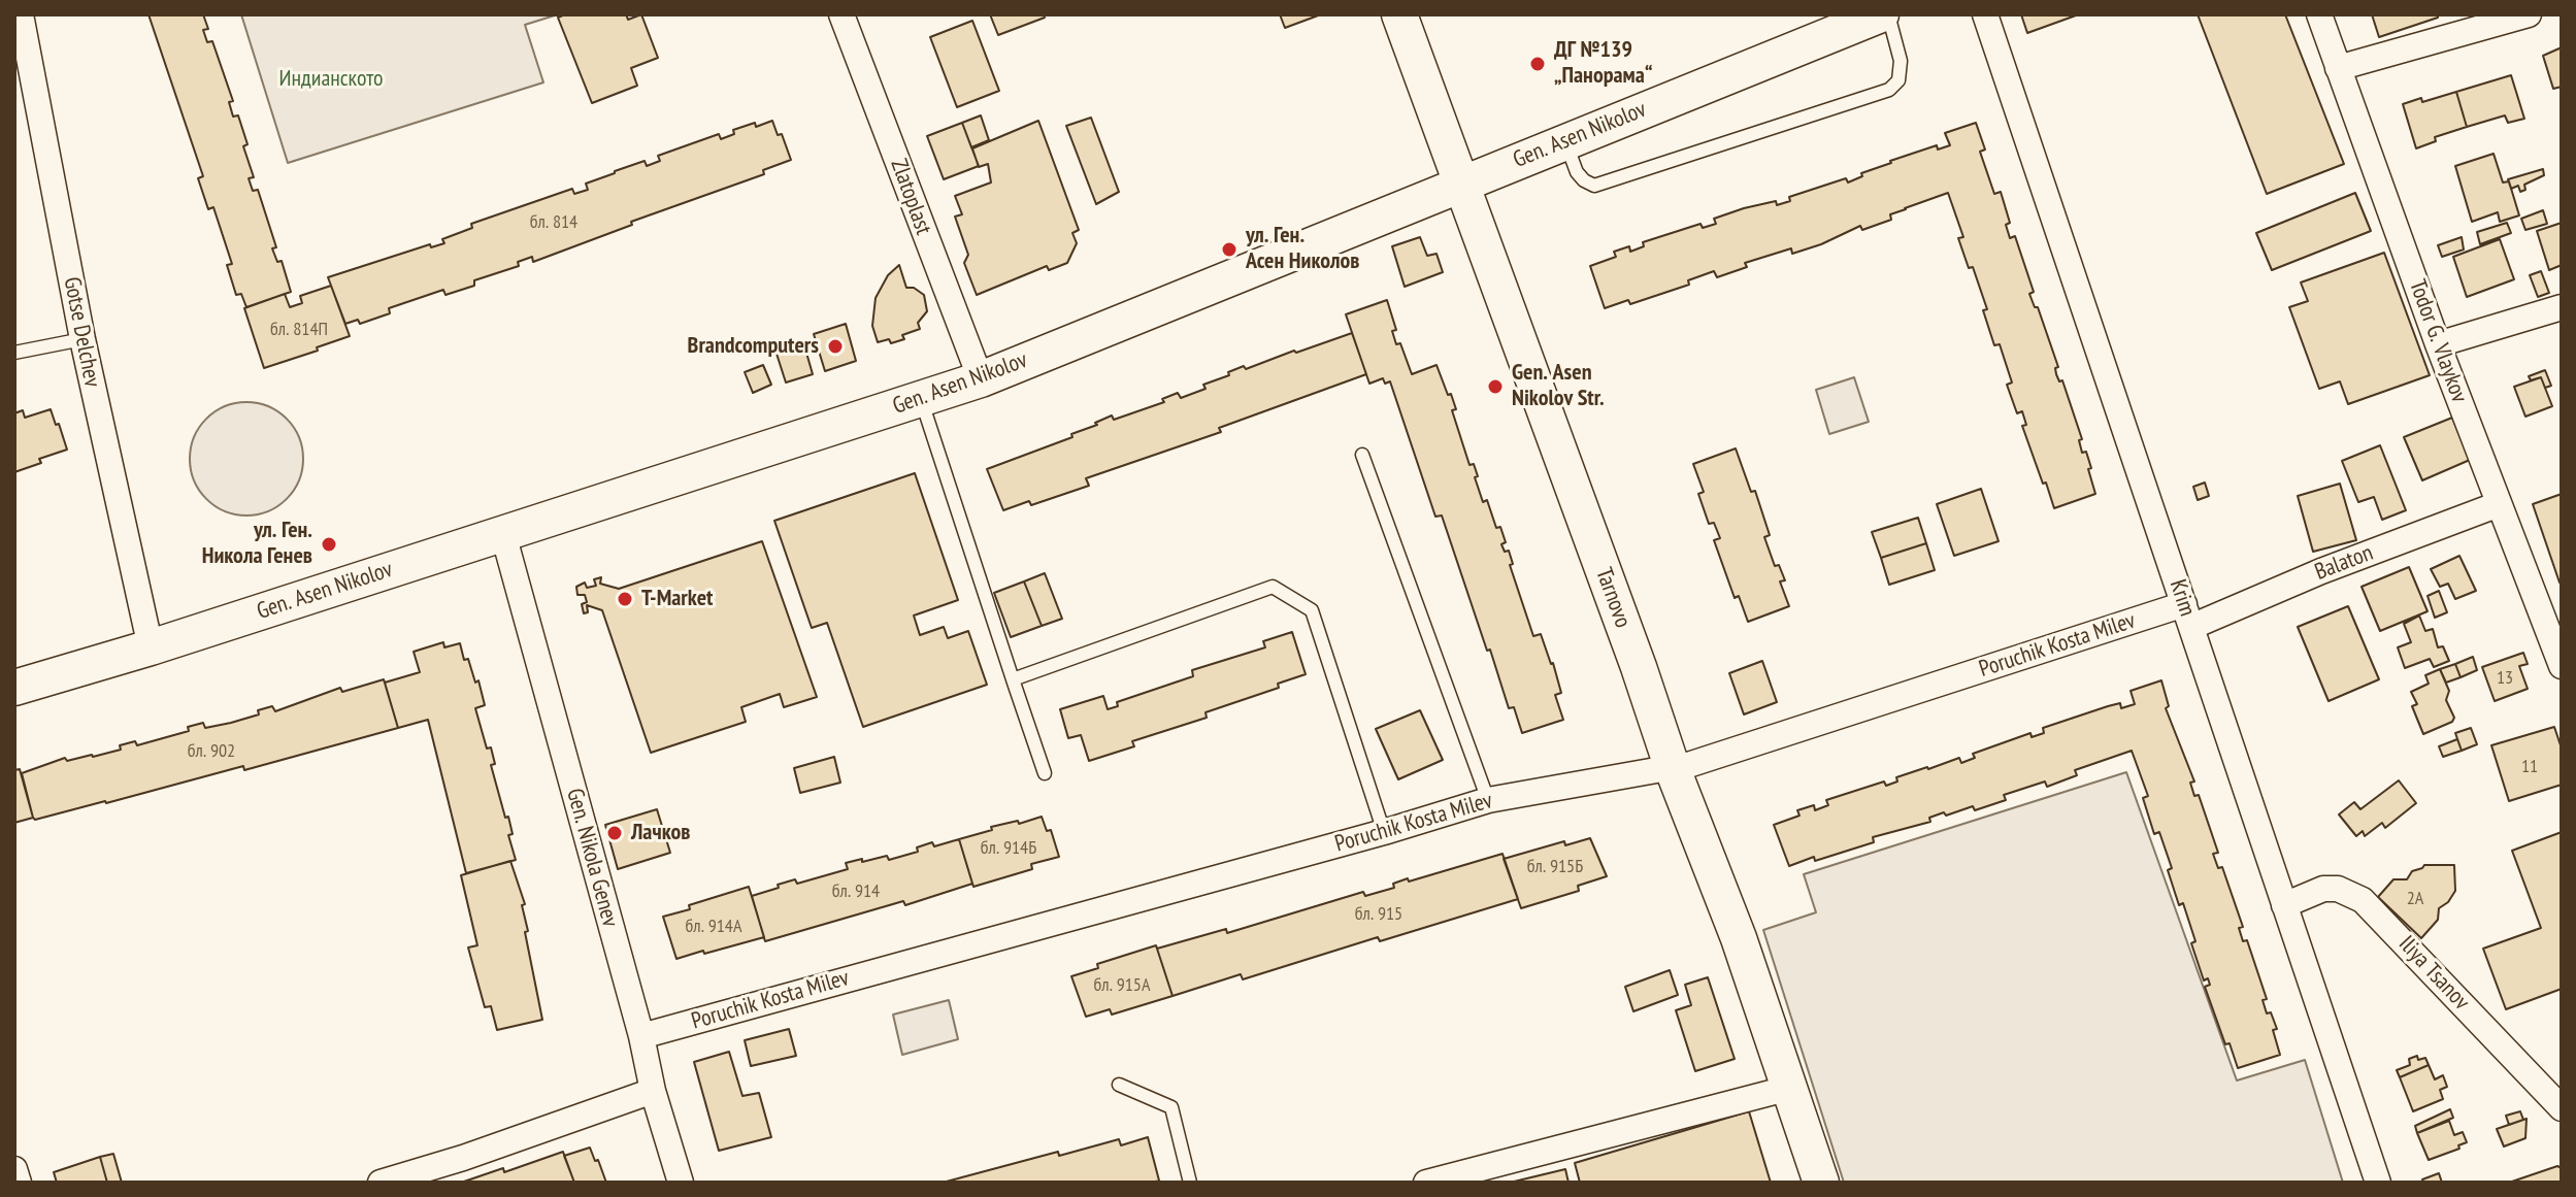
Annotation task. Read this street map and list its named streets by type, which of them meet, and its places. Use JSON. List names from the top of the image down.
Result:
{
  "streets": {
    "street": [
      "Gen. Asen Nikolov",
      "Zlatoplast",
      "Gotse Delchev",
      "Todor G. Vlaykov",
      "Balaton",
      "Tarnovo",
      "Krim",
      "Poruchik Kosta Milev",
      "Gen. Nikola Genev",
      "Iliya Tsanov"
    ]
  },
  "crossings": [
    ["Gen. Asen Nikolov", "Zlatoplast"],
    ["Gen. Asen Nikolov", "Gotse Delchev"],
    ["Gen. Asen Nikolov", "Tarnovo"],
    ["Gen. Asen Nikolov", "Gen. Nikola Genev"],
    ["Todor G. Vlaykov", "Balaton"],
    ["Balaton", "Krim"],
    ["Balaton", "Poruchik Kosta Milev"],
    ["Tarnovo", "Poruchik Kosta Milev"],
    ["Krim", "Poruchik Kosta Milev"],
    ["Krim", "Iliya Tsanov"],
    ["Poruchik Kosta Milev", "Gen. Nikola Genev"]
  ],
  "parks": ["Индианското"],
  "places": [
    "ДГ №139 „Панорама“",
    "ул. Ген. Асен Николов",
    "Brandcomputers",
    "Gen. Asen Nikolov Str.",
    "ул. Ген. Никола Генев",
    "T-Market",
    "Лачков"
  ],
  "house_numbers": [
    "бл. 814",
    "бл. 814П",
    "13",
    "бл. 902",
    "11",
    "бл. 914Б",
    "бл. 915Б",
    "бл. 914",
    "2А",
    "бл. 915",
    "бл. 914А",
    "бл. 915А"
  ]
}
